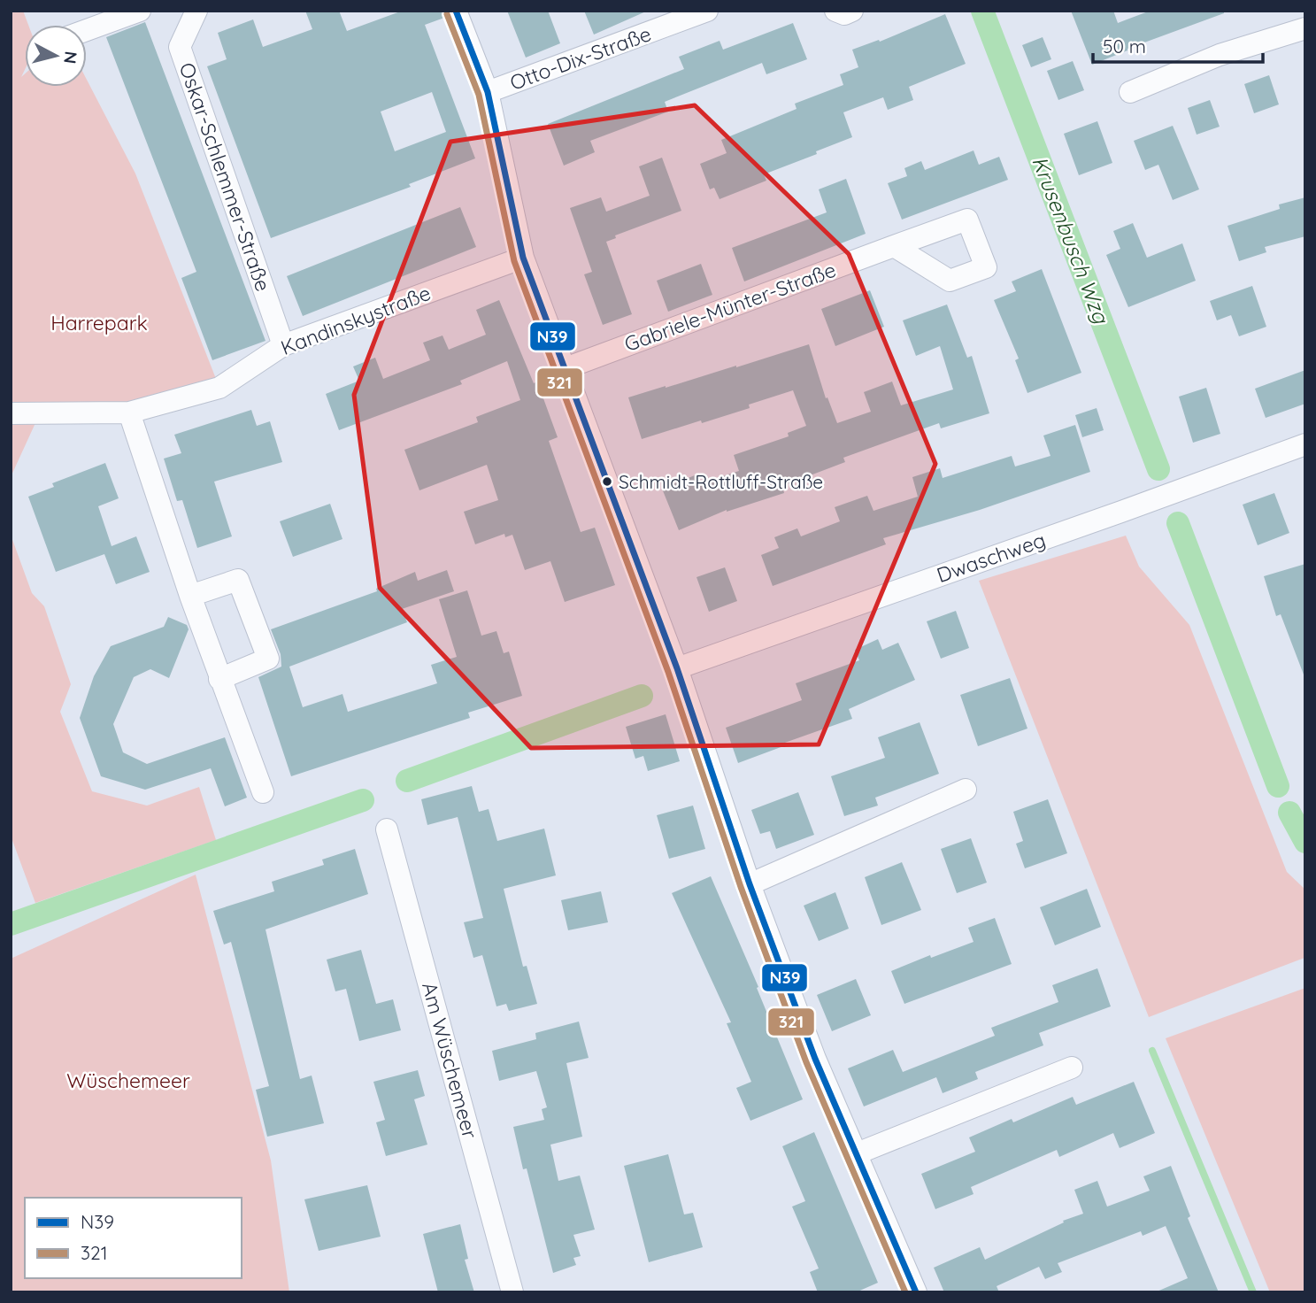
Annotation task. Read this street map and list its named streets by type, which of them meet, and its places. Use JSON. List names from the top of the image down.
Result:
{
  "streets": {
    "street": [
      "Otto-Dix-Straße",
      "Oskar-Schlemmer-Straße",
      "Gabriele-Münter-Straße",
      "Kandinskystraße",
      "Dwaschweg",
      "Am Wüschemeer"
    ]
  },
  "crossings": [
    ["Oskar-Schlemmer-Straße", "Kandinskystraße"]
  ],
  "water": ["Krusenbusch Wzg"],
  "parks": ["Harrepark", "Wüschemeer"],
  "places": ["Schmidt-Rottluff-Straße"],
  "lines": ["transit line N39", "transit line 321"],
  "legend": ["N39", "321"],
  "scale_bar": "50 m",
  "north": "right"
}
